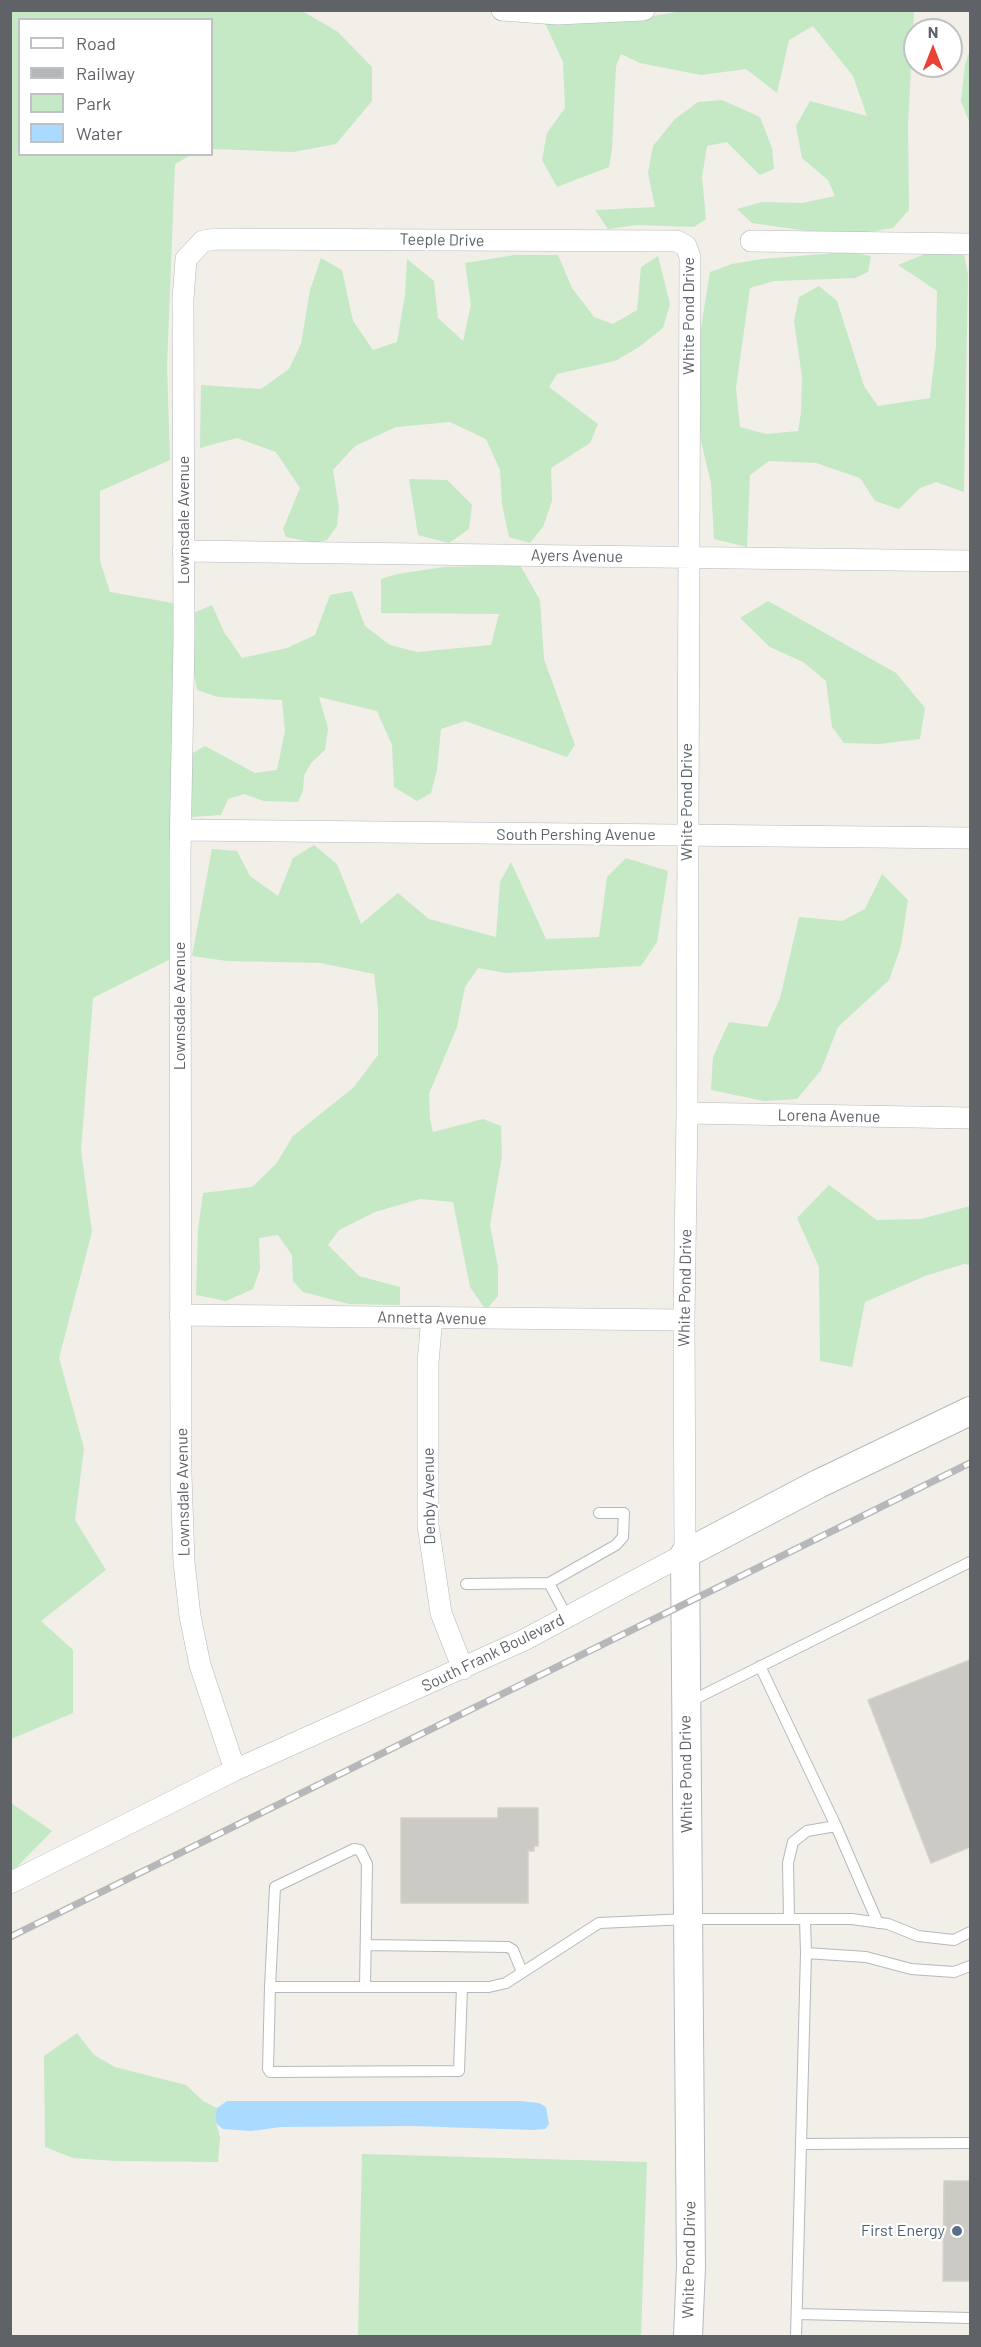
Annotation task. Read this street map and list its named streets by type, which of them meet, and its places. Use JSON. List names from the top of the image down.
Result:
{
  "streets": {
    "street": [
      "Teeple Drive",
      "White Pond Drive",
      "Lownsdale Avenue",
      "Ayers Avenue",
      "South Pershing Avenue",
      "Lorena Avenue",
      "Annetta Avenue",
      "Denby Avenue",
      "South Frank Boulevard"
    ]
  },
  "crossings": [
    ["Teeple Drive", "White Pond Drive"],
    ["Teeple Drive", "Lownsdale Avenue"],
    ["White Pond Drive", "Ayers Avenue"],
    ["White Pond Drive", "South Pershing Avenue"],
    ["White Pond Drive", "Lorena Avenue"],
    ["White Pond Drive", "Annetta Avenue"],
    ["White Pond Drive", "South Frank Boulevard"],
    ["Lownsdale Avenue", "Ayers Avenue"],
    ["Lownsdale Avenue", "South Pershing Avenue"],
    ["Lownsdale Avenue", "Annetta Avenue"],
    ["Lownsdale Avenue", "South Frank Boulevard"],
    ["Annetta Avenue", "Denby Avenue"],
    ["Denby Avenue", "South Frank Boulevard"]
  ],
  "places": ["First Energy"],
  "legend": [
    "Road",
    "Railway",
    "Park",
    "Water"
  ],
  "north": "top"
}
